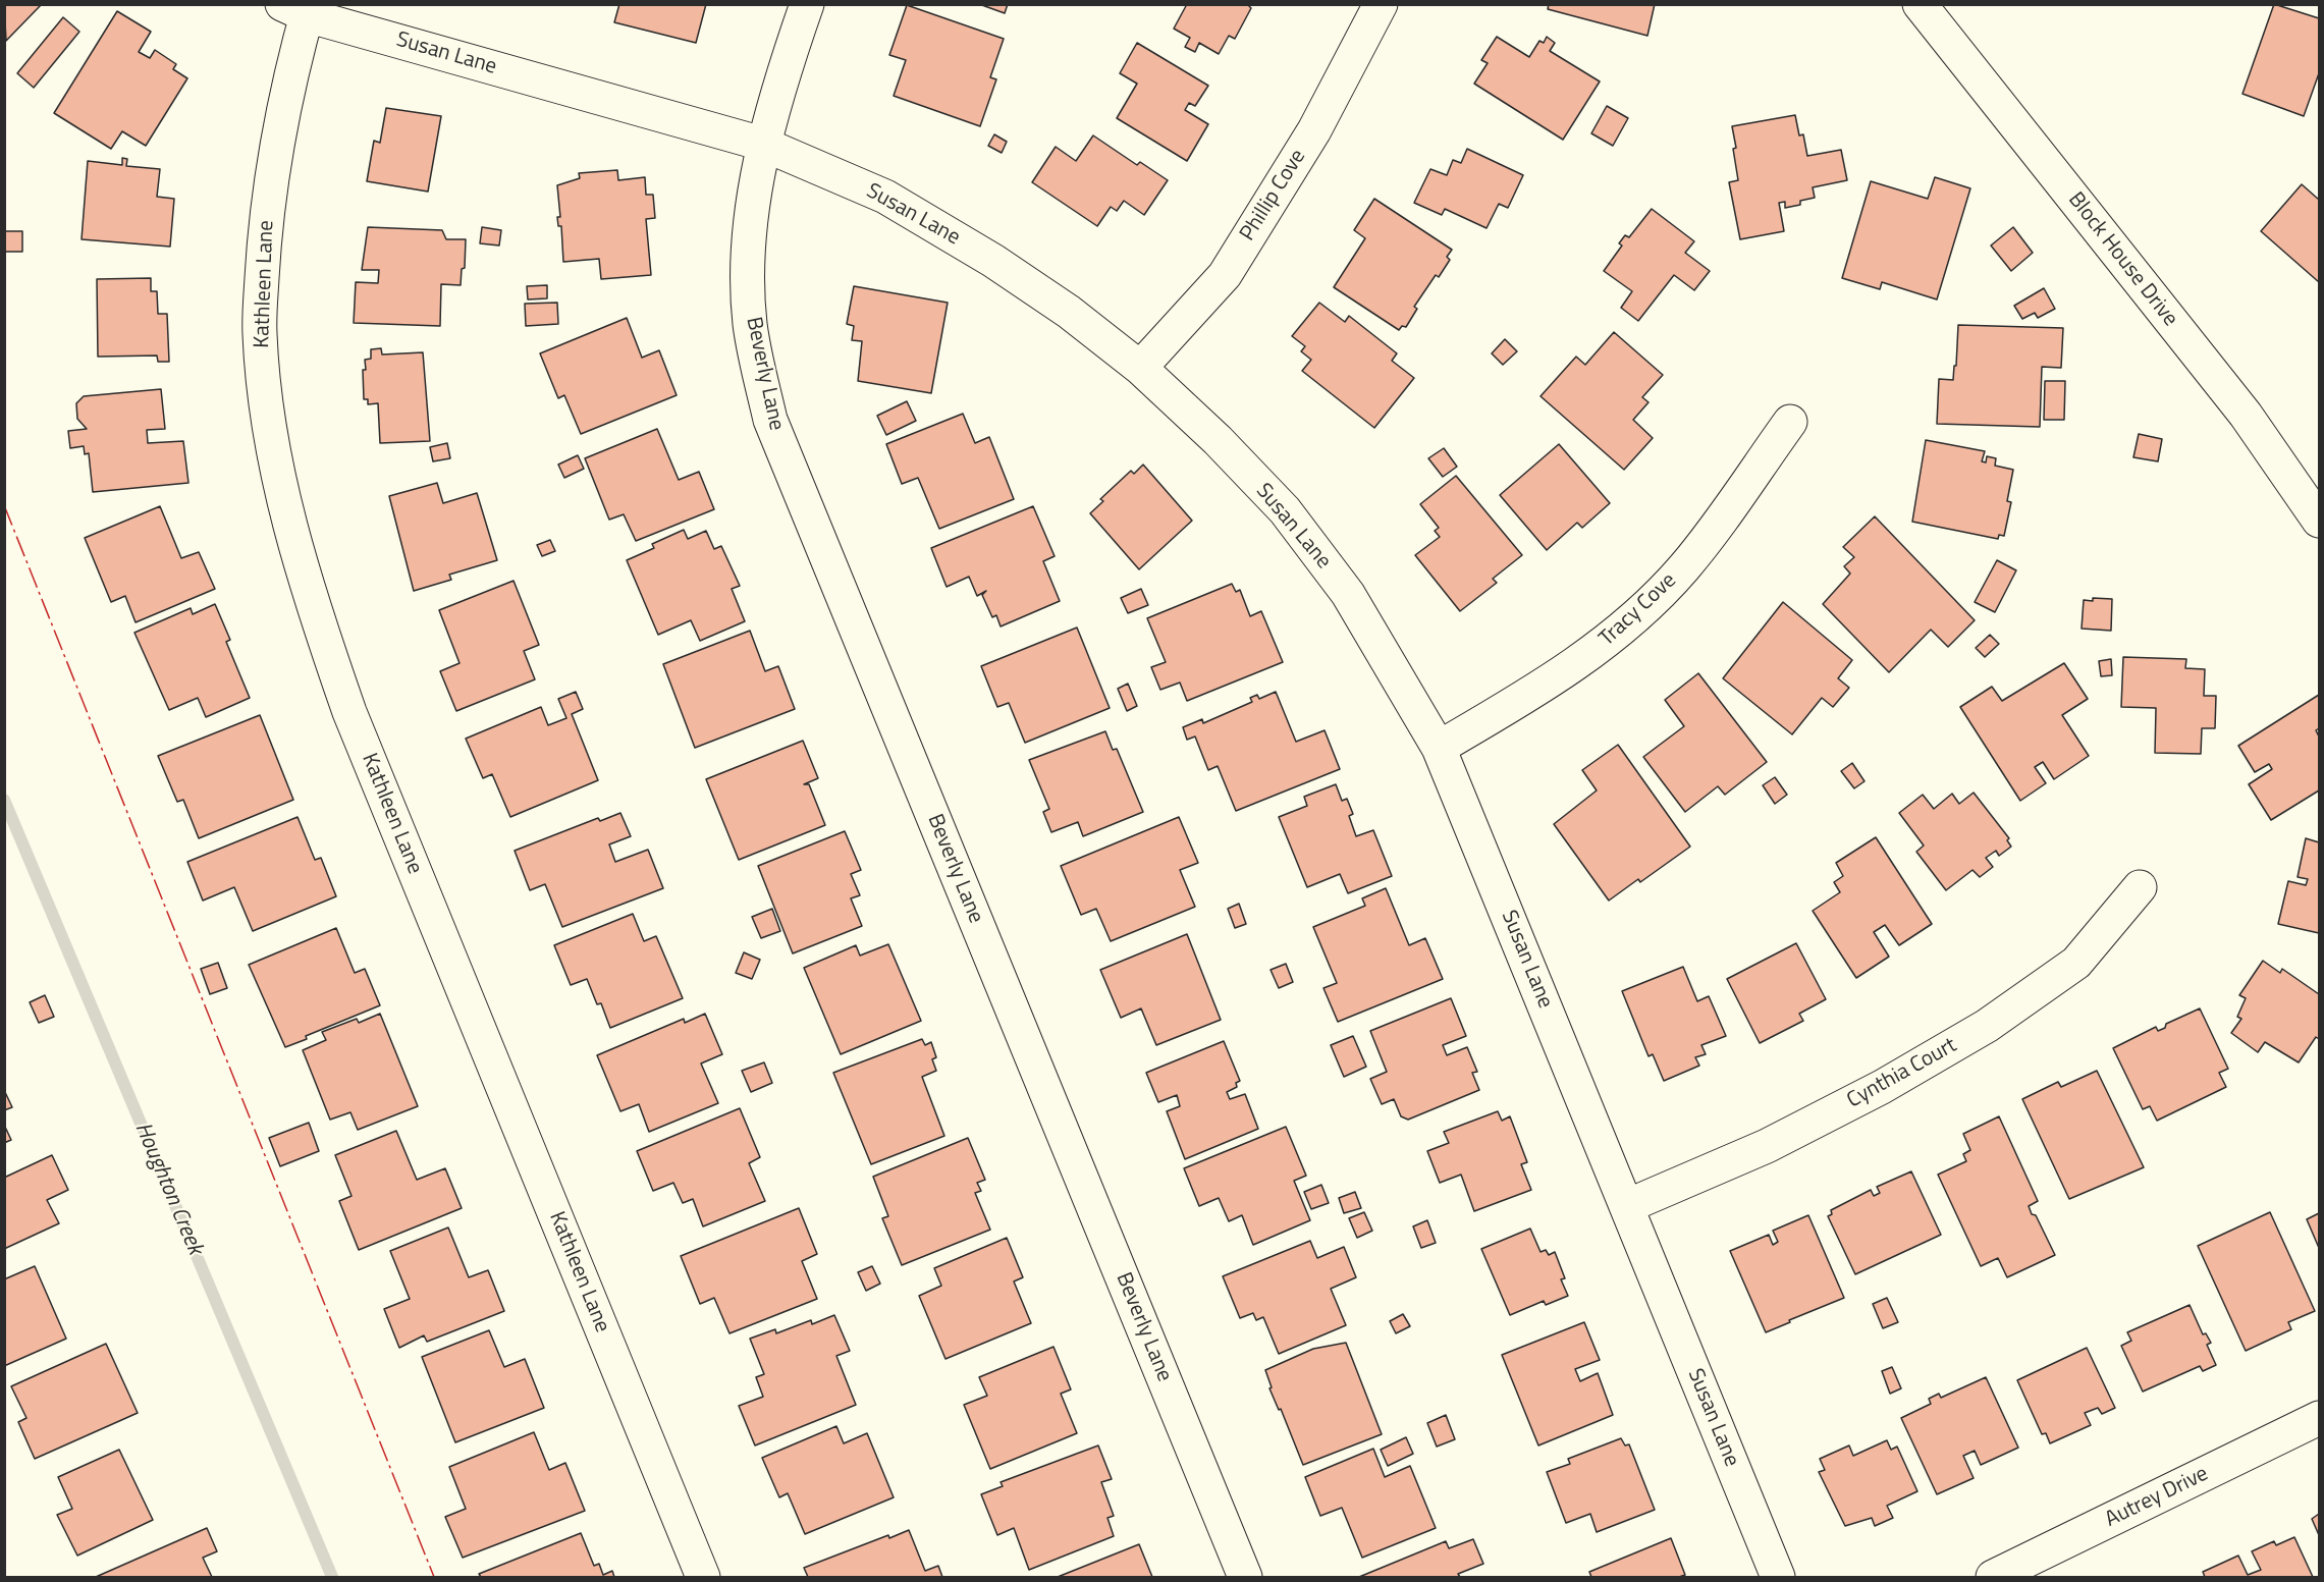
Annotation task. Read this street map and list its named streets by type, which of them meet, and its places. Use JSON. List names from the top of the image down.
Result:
{
  "streets": {
    "street": [
      "Susan Lane",
      "Phillip Cove",
      "Block House Drive",
      "Kathleen Lane",
      "Beverly Lane",
      "Tracy Cove",
      "Cynthia Court",
      "Autrey Drive"
    ]
  },
  "crossings": [
    ["Susan Lane", "Phillip Cove"],
    ["Susan Lane", "Kathleen Lane"],
    ["Susan Lane", "Beverly Lane"],
    ["Susan Lane", "Tracy Cove"],
    ["Susan Lane", "Cynthia Court"]
  ],
  "water": ["Houghton Creek"]
}
